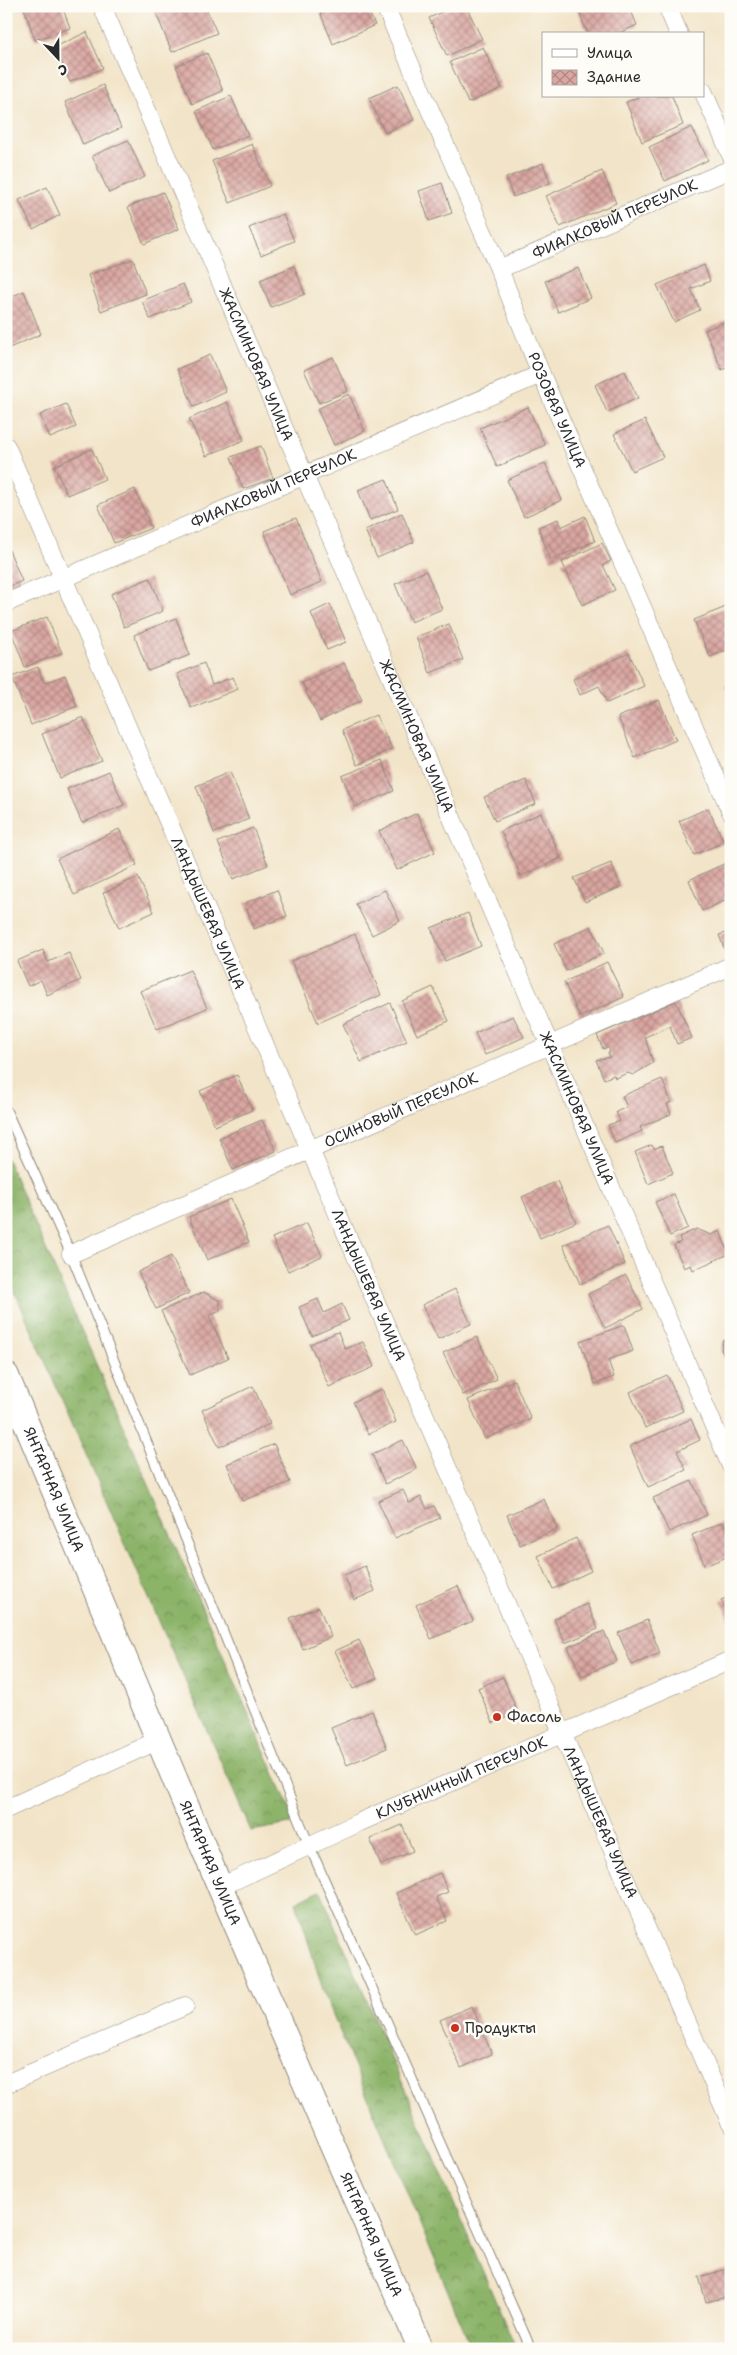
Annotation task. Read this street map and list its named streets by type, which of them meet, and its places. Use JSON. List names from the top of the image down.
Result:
{
  "streets": {
    "street": [
      "ФИАЛКОВЫЙ ПЕРЕУЛОК",
      "ЖАСМИНОВАЯ УЛИЦА",
      "РОЗОВАЯ УЛИЦА",
      "ЛАНДЫШЕВАЯ УЛИЦА",
      "ОСИНОВЫЙ ПЕРЕУЛОК",
      "ЯНТАРНАЯ УЛИЦА",
      "КЛУБНИЧНЫЙ ПЕРЕУЛОК"
    ]
  },
  "crossings": [
    ["ФИАЛКОВЫЙ ПЕРЕУЛОК", "ЖАСМИНОВАЯ УЛИЦА"],
    ["ФИАЛКОВЫЙ ПЕРЕУЛОК", "РОЗОВАЯ УЛИЦА"],
    ["ФИАЛКОВЫЙ ПЕРЕУЛОК", "ЛАНДЫШЕВАЯ УЛИЦА"],
    ["ЖАСМИНОВАЯ УЛИЦА", "ОСИНОВЫЙ ПЕРЕУЛОК"],
    ["ЛАНДЫШЕВАЯ УЛИЦА", "ОСИНОВЫЙ ПЕРЕУЛОК"],
    ["ЛАНДЫШЕВАЯ УЛИЦА", "КЛУБНИЧНЫЙ ПЕРЕУЛОК"],
    ["ЯНТАРНАЯ УЛИЦА", "КЛУБНИЧНЫЙ ПЕРЕУЛОК"]
  ],
  "places": ["Фасоль", "Продукты"],
  "legend": ["Улица", "Здание"],
  "north": "bottom"
}
